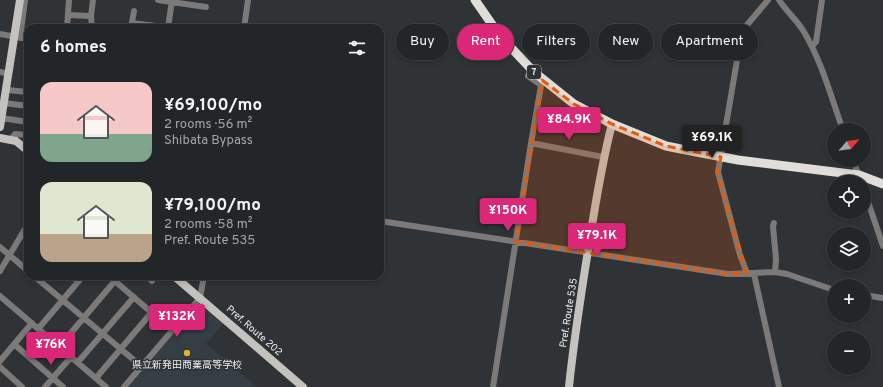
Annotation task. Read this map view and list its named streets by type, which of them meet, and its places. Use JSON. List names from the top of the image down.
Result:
{
  "streets": {
    "highway": ["7"],
    "main road": ["Pref. Route 535", "Pref. Route 202"]
  },
  "crossings": [
    ["7", "Pref. Route 535"]
  ],
  "places": ["県立新発田商業高等学校"],
  "north": "top right",
  "page": {
    "chip": [
      "Buy",
      "Rent",
      "Filters",
      "New",
      "Apartment"
    ],
    "heading": "6 homes",
    "list": [
      {
        "name": "¥69,100/mo",
        "note": "2 rooms · 56 m² · Shibata Bypass"
      },
      {
        "name": "¥79,100/mo",
        "note": "2 rooms · 58 m² · Pref. Route 535"
      }
    ],
    "price": [
      "¥84.9K",
      "¥69.1K",
      "¥150K",
      "¥79.1K",
      "¥132K",
      "¥76K"
    ],
    "map_buttons": ["+", "−"]
  }
}
